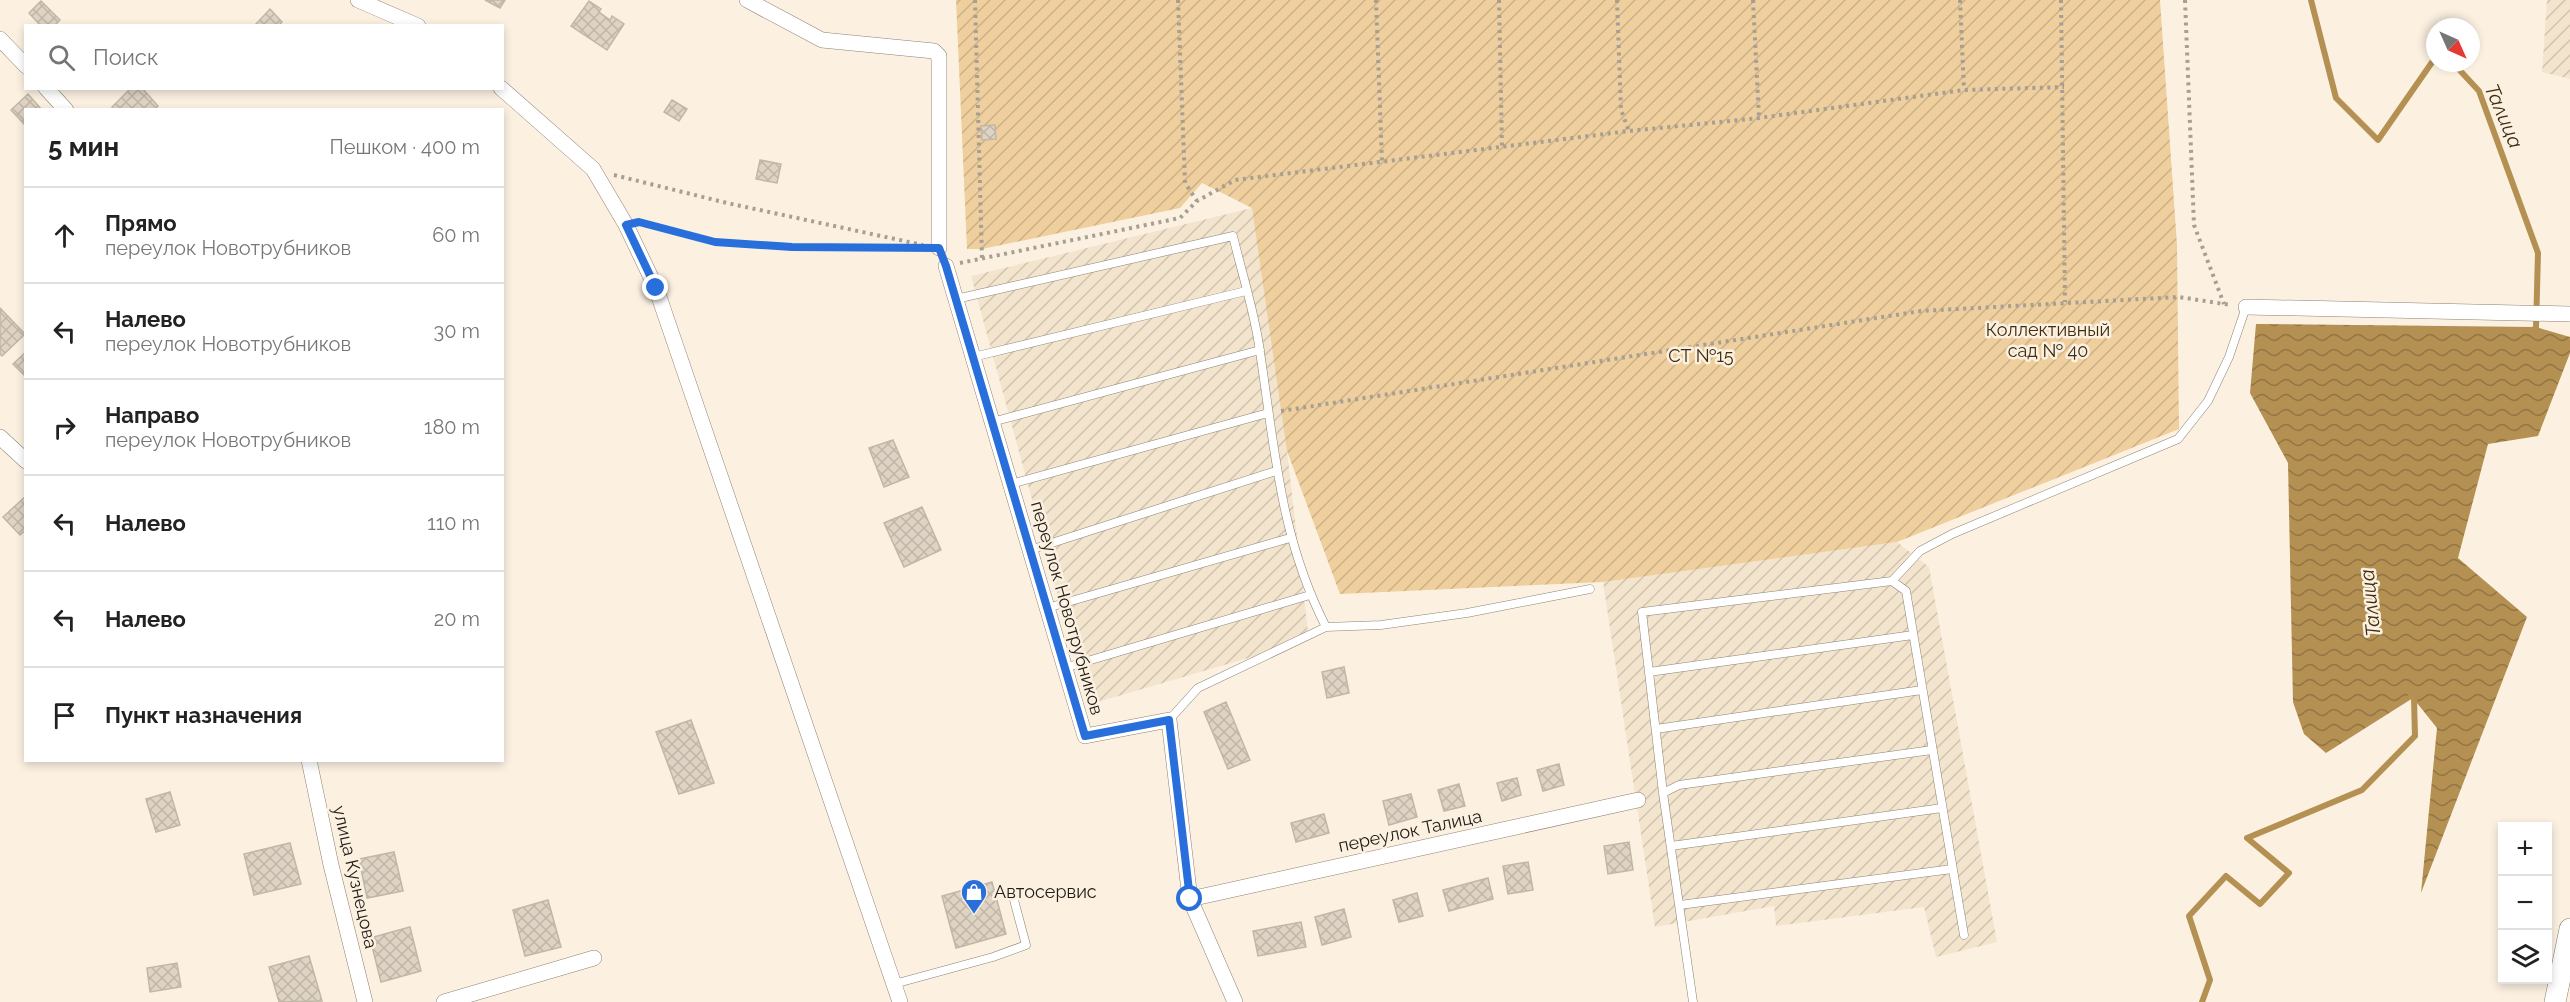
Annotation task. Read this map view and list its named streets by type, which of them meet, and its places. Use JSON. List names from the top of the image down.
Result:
{
  "streets": {
    "street": ["переулок Новотрубников", "переулок Талица", "улица Кузнецова"]
  },
  "water": ["Талица"],
  "parks": ["Коллективный сад № 40", "СТ №15"],
  "places": {
    "shop": ["Автосервис"]
  },
  "north": "bottom right",
  "page": {
    "search": "Поиск",
    "heading": ["5 мин", "Пешком · 400 m"],
    "list": [
      ["Прямо", "переулок Новотрубников", "60 m"],
      ["Налево", "переулок Новотрубников", "30 m"],
      ["Направо", "переулок Новотрубников", "180 m"],
      ["Налево", "110 m"],
      ["Налево", "20 m"],
      "Пункт назначения"
    ],
    "map_buttons": ["+", "−"]
  }
}
